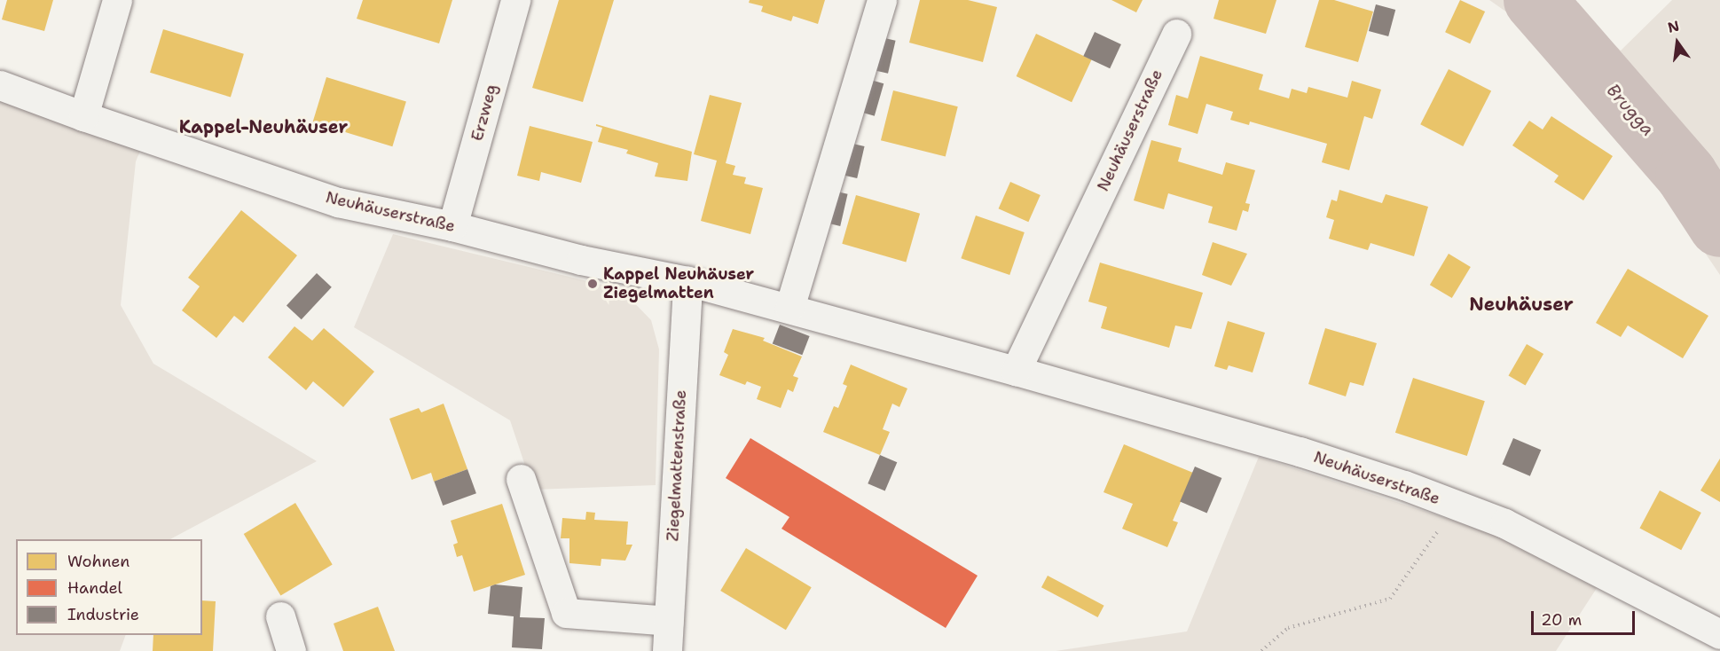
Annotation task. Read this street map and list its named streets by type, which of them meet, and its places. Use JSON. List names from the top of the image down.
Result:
{
  "streets": {
    "street": ["Erzweg", "Neuhäuserstraße", "Ziegelmattenstraße"]
  },
  "crossings": [
    ["Erzweg", "Neuhäuserstraße"],
    ["Neuhäuserstraße", "Ziegelmattenstraße"]
  ],
  "districts": ["Kappel-Neuhäuser", "Neuhäuser"],
  "water": ["Brugga"],
  "places": ["Kappel Neuhäuser Ziegelmatten"],
  "legend": ["Wohnen", "Handel", "Industrie"],
  "scale_bar": "20 m",
  "north": "top"
}
